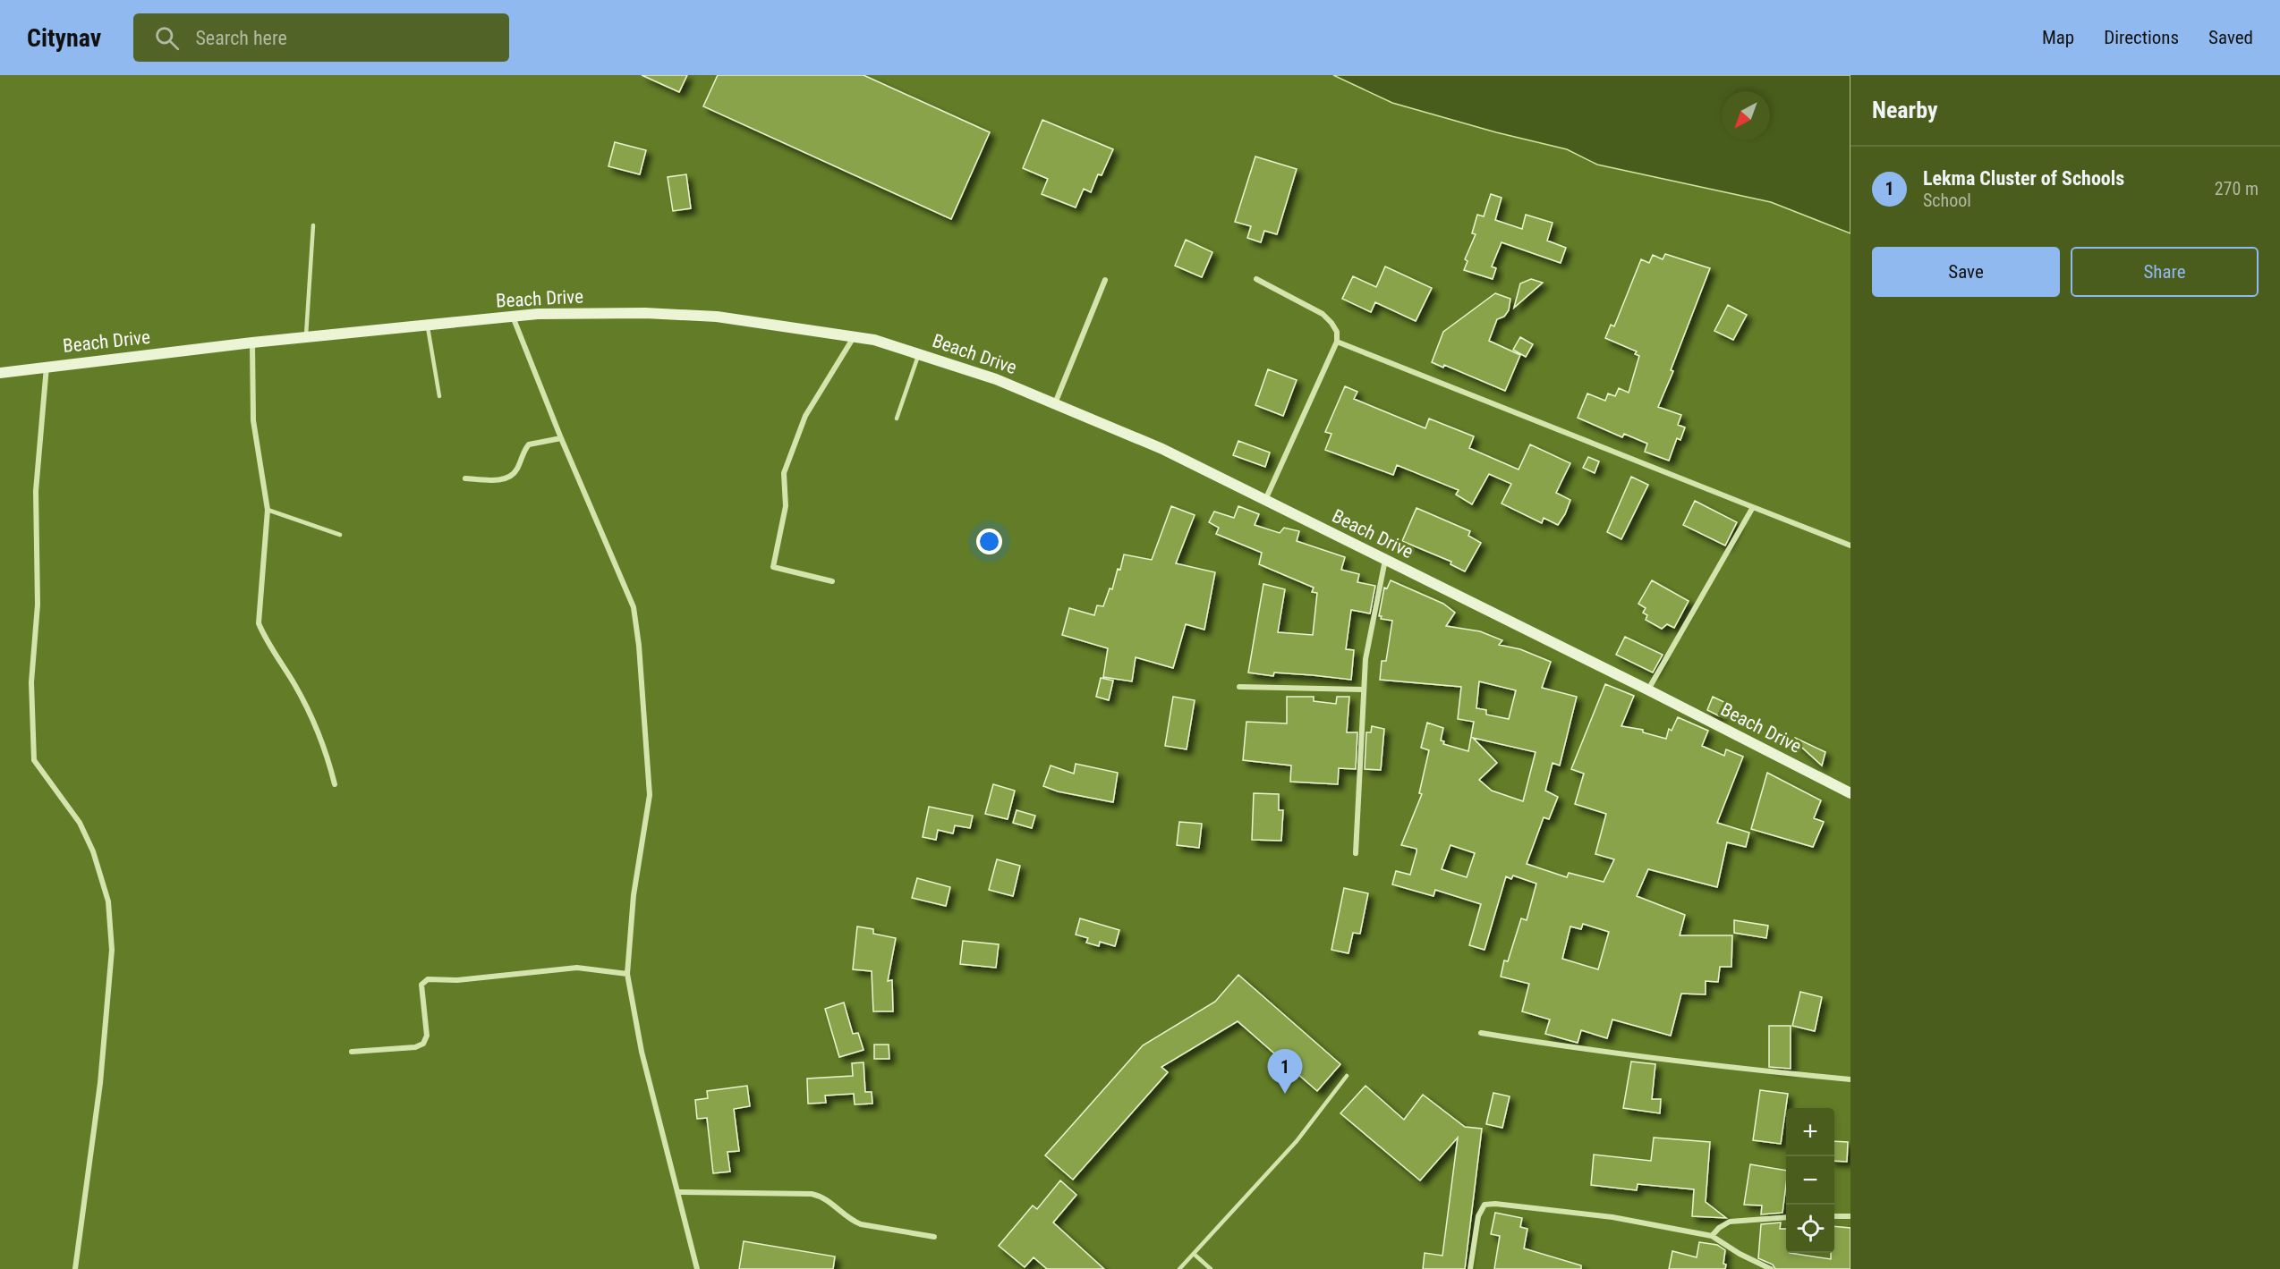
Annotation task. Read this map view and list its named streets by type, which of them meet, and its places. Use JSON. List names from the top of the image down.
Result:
{
  "streets": {
    "street": ["Beach Drive"]
  },
  "north": "bottom left",
  "page": {
    "header": "Citynav",
    "search": "Search here",
    "nav": ["Map", "Directions", "Saved"],
    "heading": "Nearby",
    "list": [
      {
        "mark": "1",
        "name": "Lekma Cluster of Schools",
        "note": "School",
        "value": "270 m"
      }
    ],
    "buttons": ["Save", "Share"],
    "pins": "1",
    "map_buttons": ["+", "−"]
  }
}
